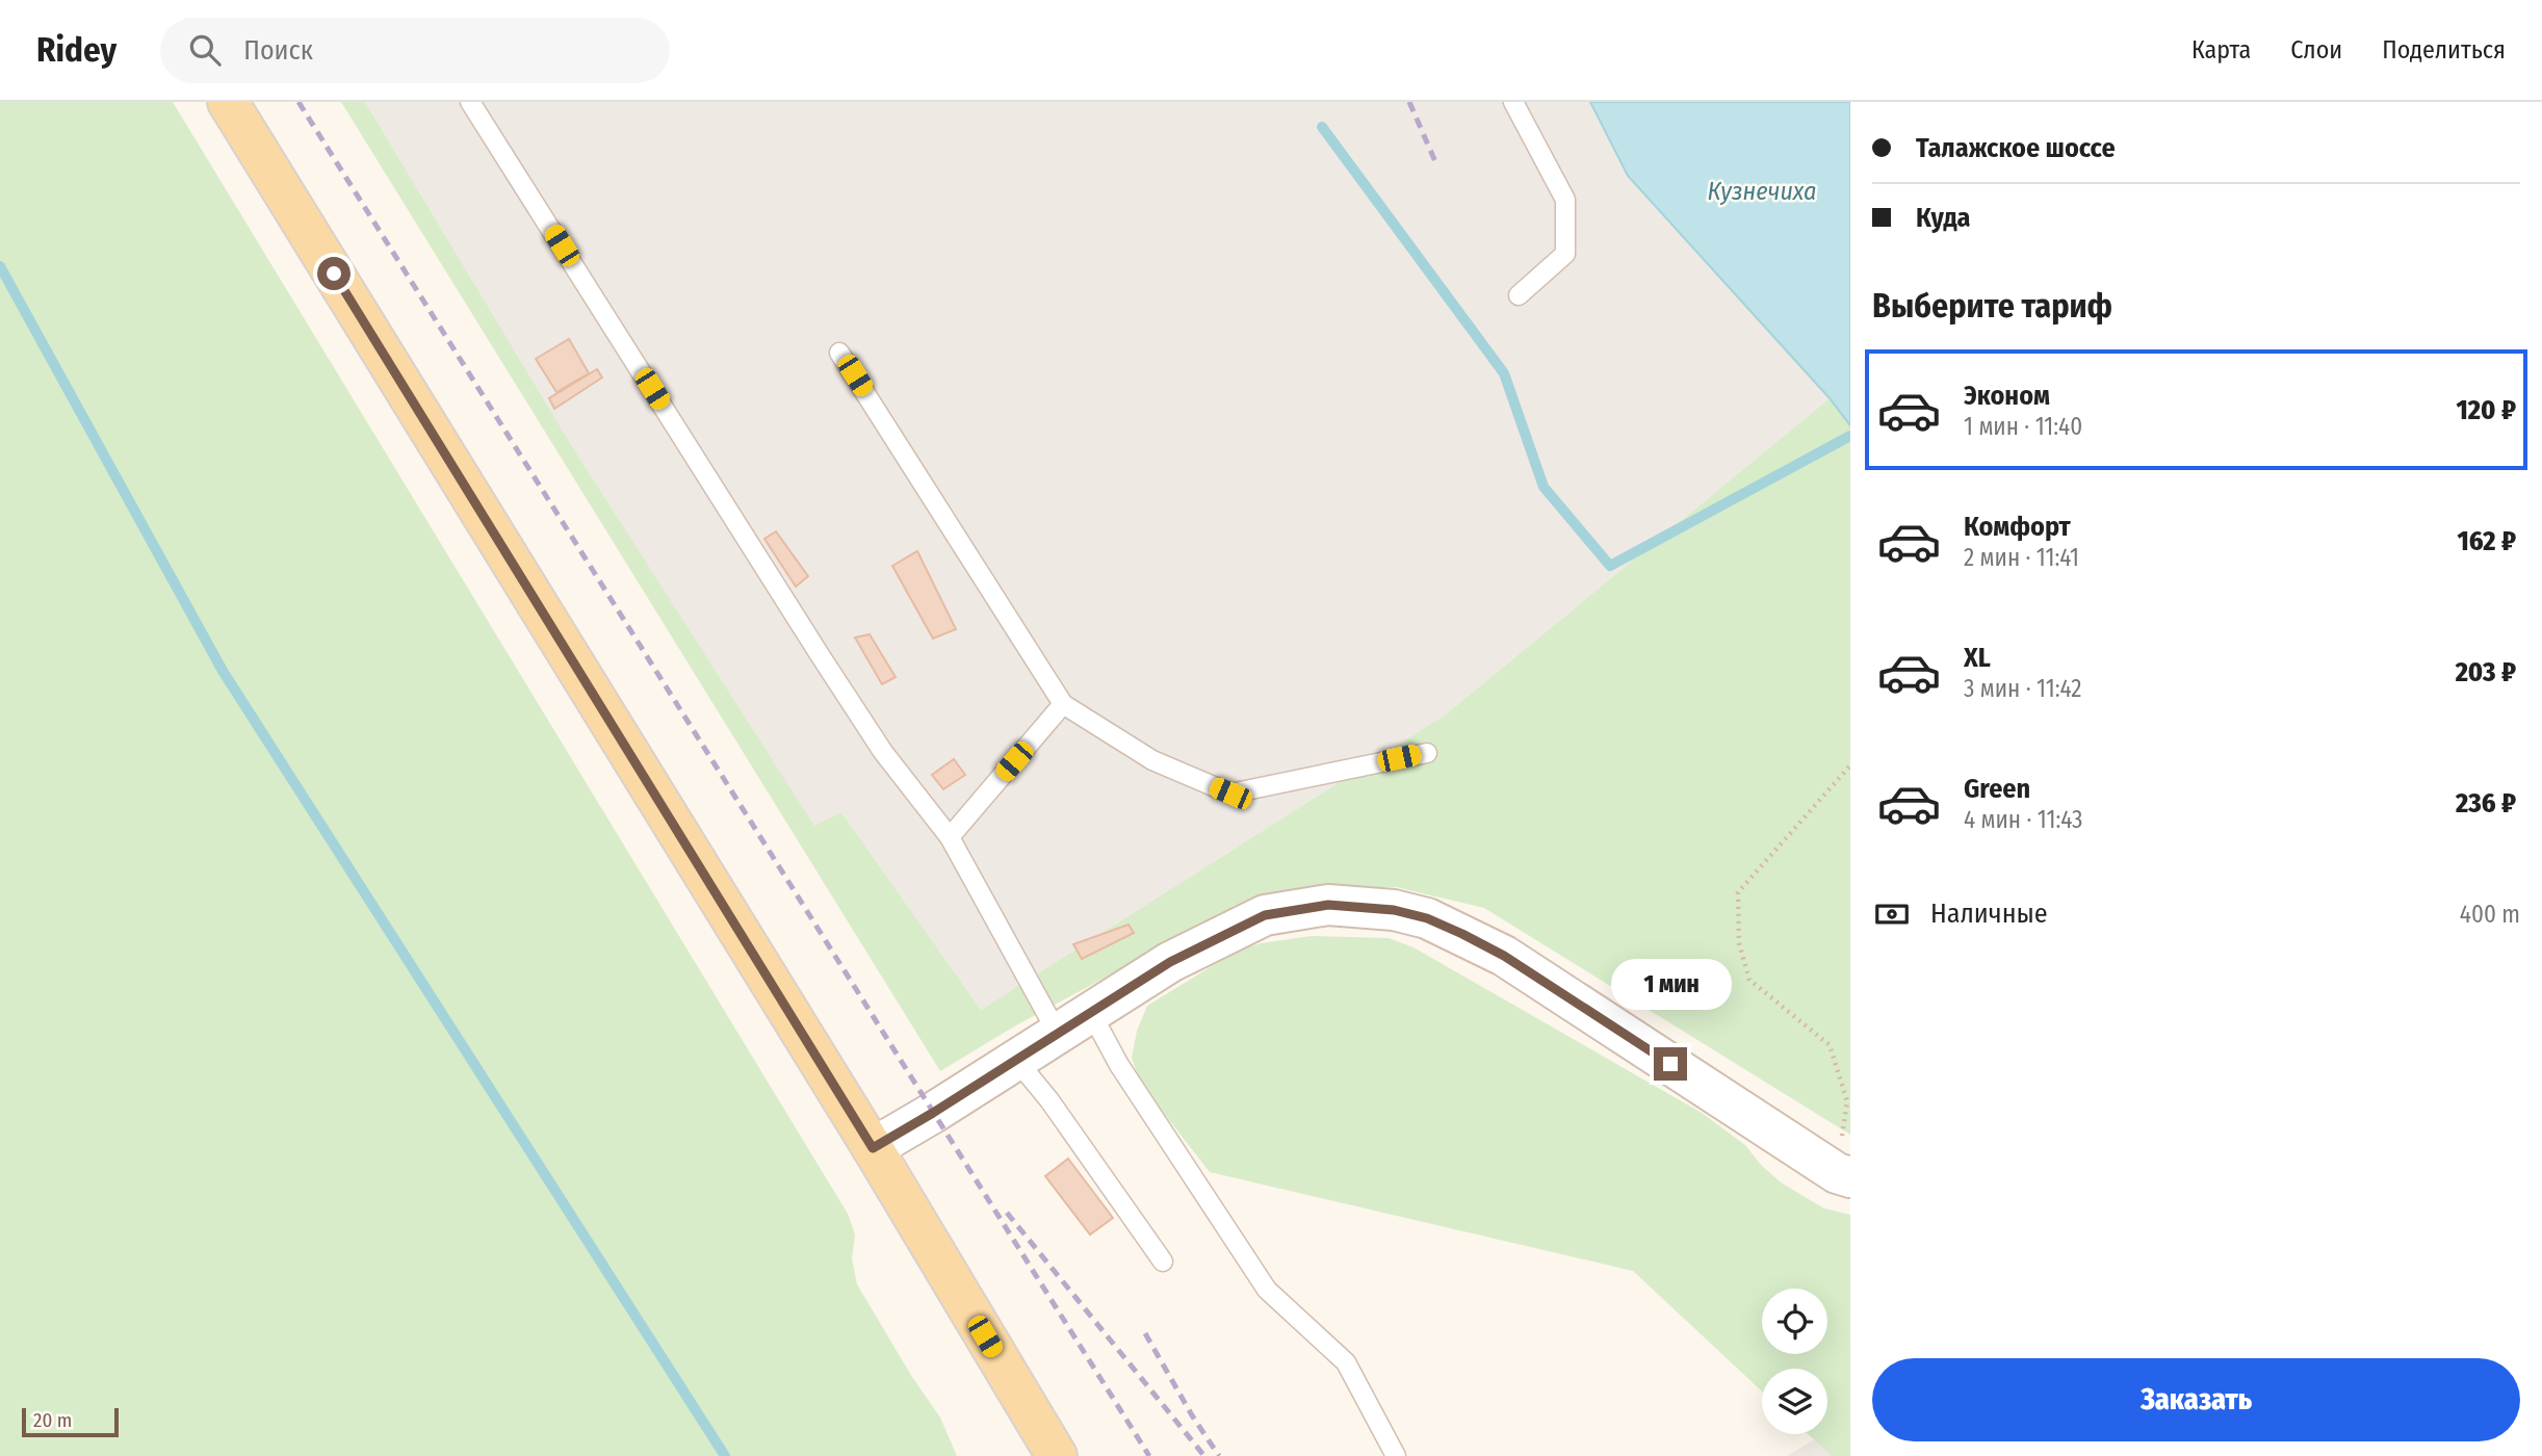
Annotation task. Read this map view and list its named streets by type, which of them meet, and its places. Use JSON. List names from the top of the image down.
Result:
{
  "water": ["Кузнечиха"],
  "scale_bar": "20 m",
  "page": {
    "header": "Ridey",
    "search": "Поиск",
    "nav": ["Карта", "Слои", "Поделиться"],
    "banner": ["Талажское шоссе", "Куда"],
    "heading": "Выберите тариф",
    "list": [
      {
        "name": "Эконом",
        "note": "1 мин · 11:40",
        "value": "120 ₽"
      },
      {
        "name": "Комфорт",
        "note": "2 мин · 11:41",
        "value": "162 ₽"
      },
      {
        "name": "XL",
        "note": "3 мин · 11:42",
        "value": "203 ₽"
      },
      {
        "name": "Green",
        "note": "4 мин · 11:43",
        "value": "236 ₽"
      }
    ],
    "pay": ["Наличные", "400 m"],
    "bubble": "1 мин",
    "buttons": "Заказать",
    "scale": "20 m"
  }
}
